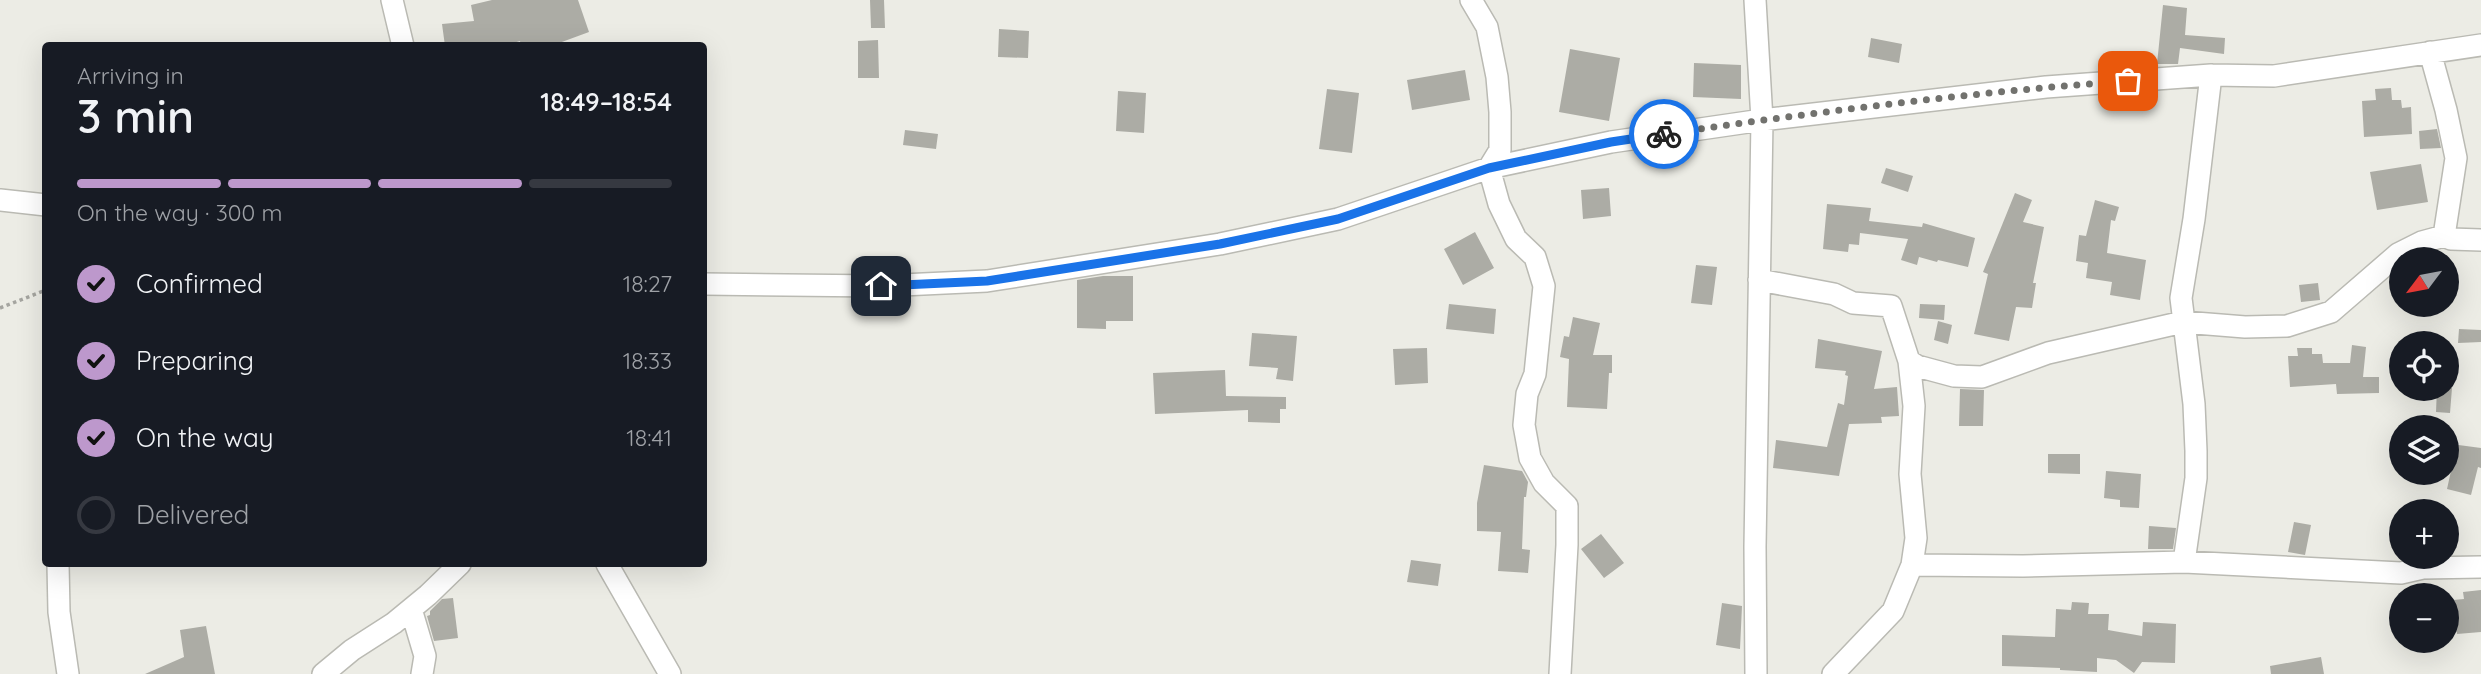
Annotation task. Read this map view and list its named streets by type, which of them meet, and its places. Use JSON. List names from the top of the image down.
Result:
{
  "north": "bottom left",
  "page": {
    "heading": ["3 min", "Arriving in", "18:49–18:54"],
    "bar": "On the way · 300 m",
    "list": [
      ["Confirmed", "18:27"],
      ["Preparing", "18:33"],
      ["On the way", "18:41"],
      "Delivered"
    ],
    "map_buttons": ["+", "−"]
  }
}
